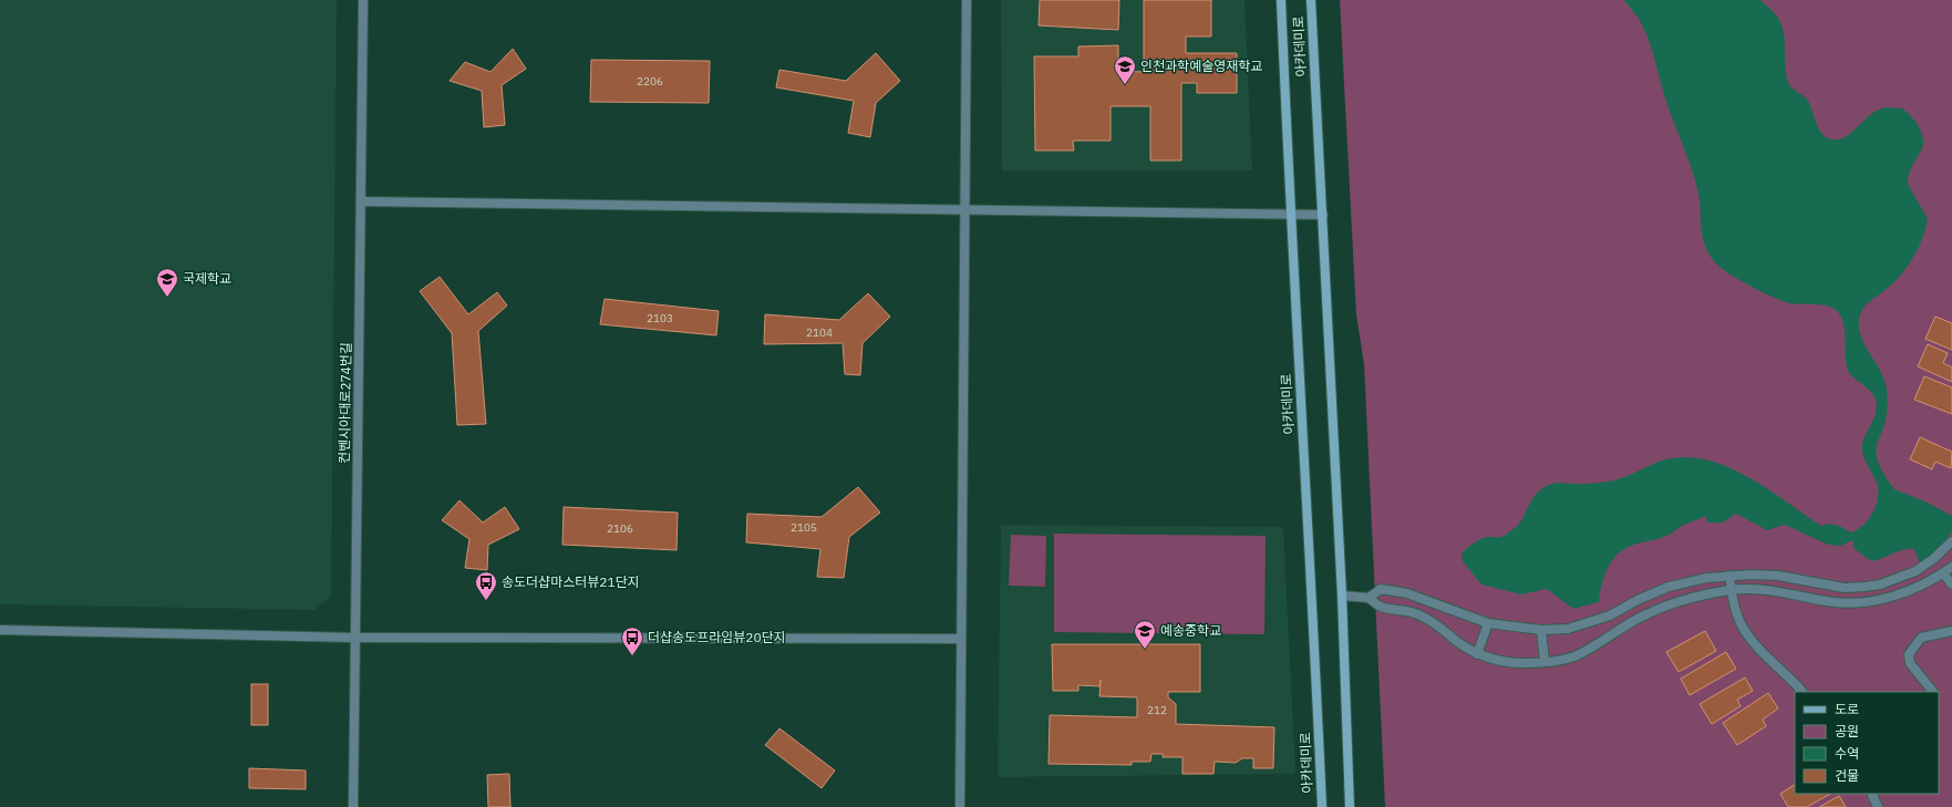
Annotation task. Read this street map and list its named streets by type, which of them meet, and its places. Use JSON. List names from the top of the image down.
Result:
{
  "streets": {
    "main road": ["아카데미로"],
    "street": ["컨벤시아대로274번길"]
  },
  "places": {
    "school or university": ["인천과학예술영재학교", "국제학교", "예송중학교"],
    "bus stop": ["송도더샵마스터뷰21단지", "더샵송도프라임뷰20단지"]
  },
  "house_numbers": [
    "2206",
    "2103",
    "2104",
    "2105",
    "2106",
    "212"
  ],
  "legend": [
    "도로",
    "공원",
    "수역",
    "건물"
  ]
}
